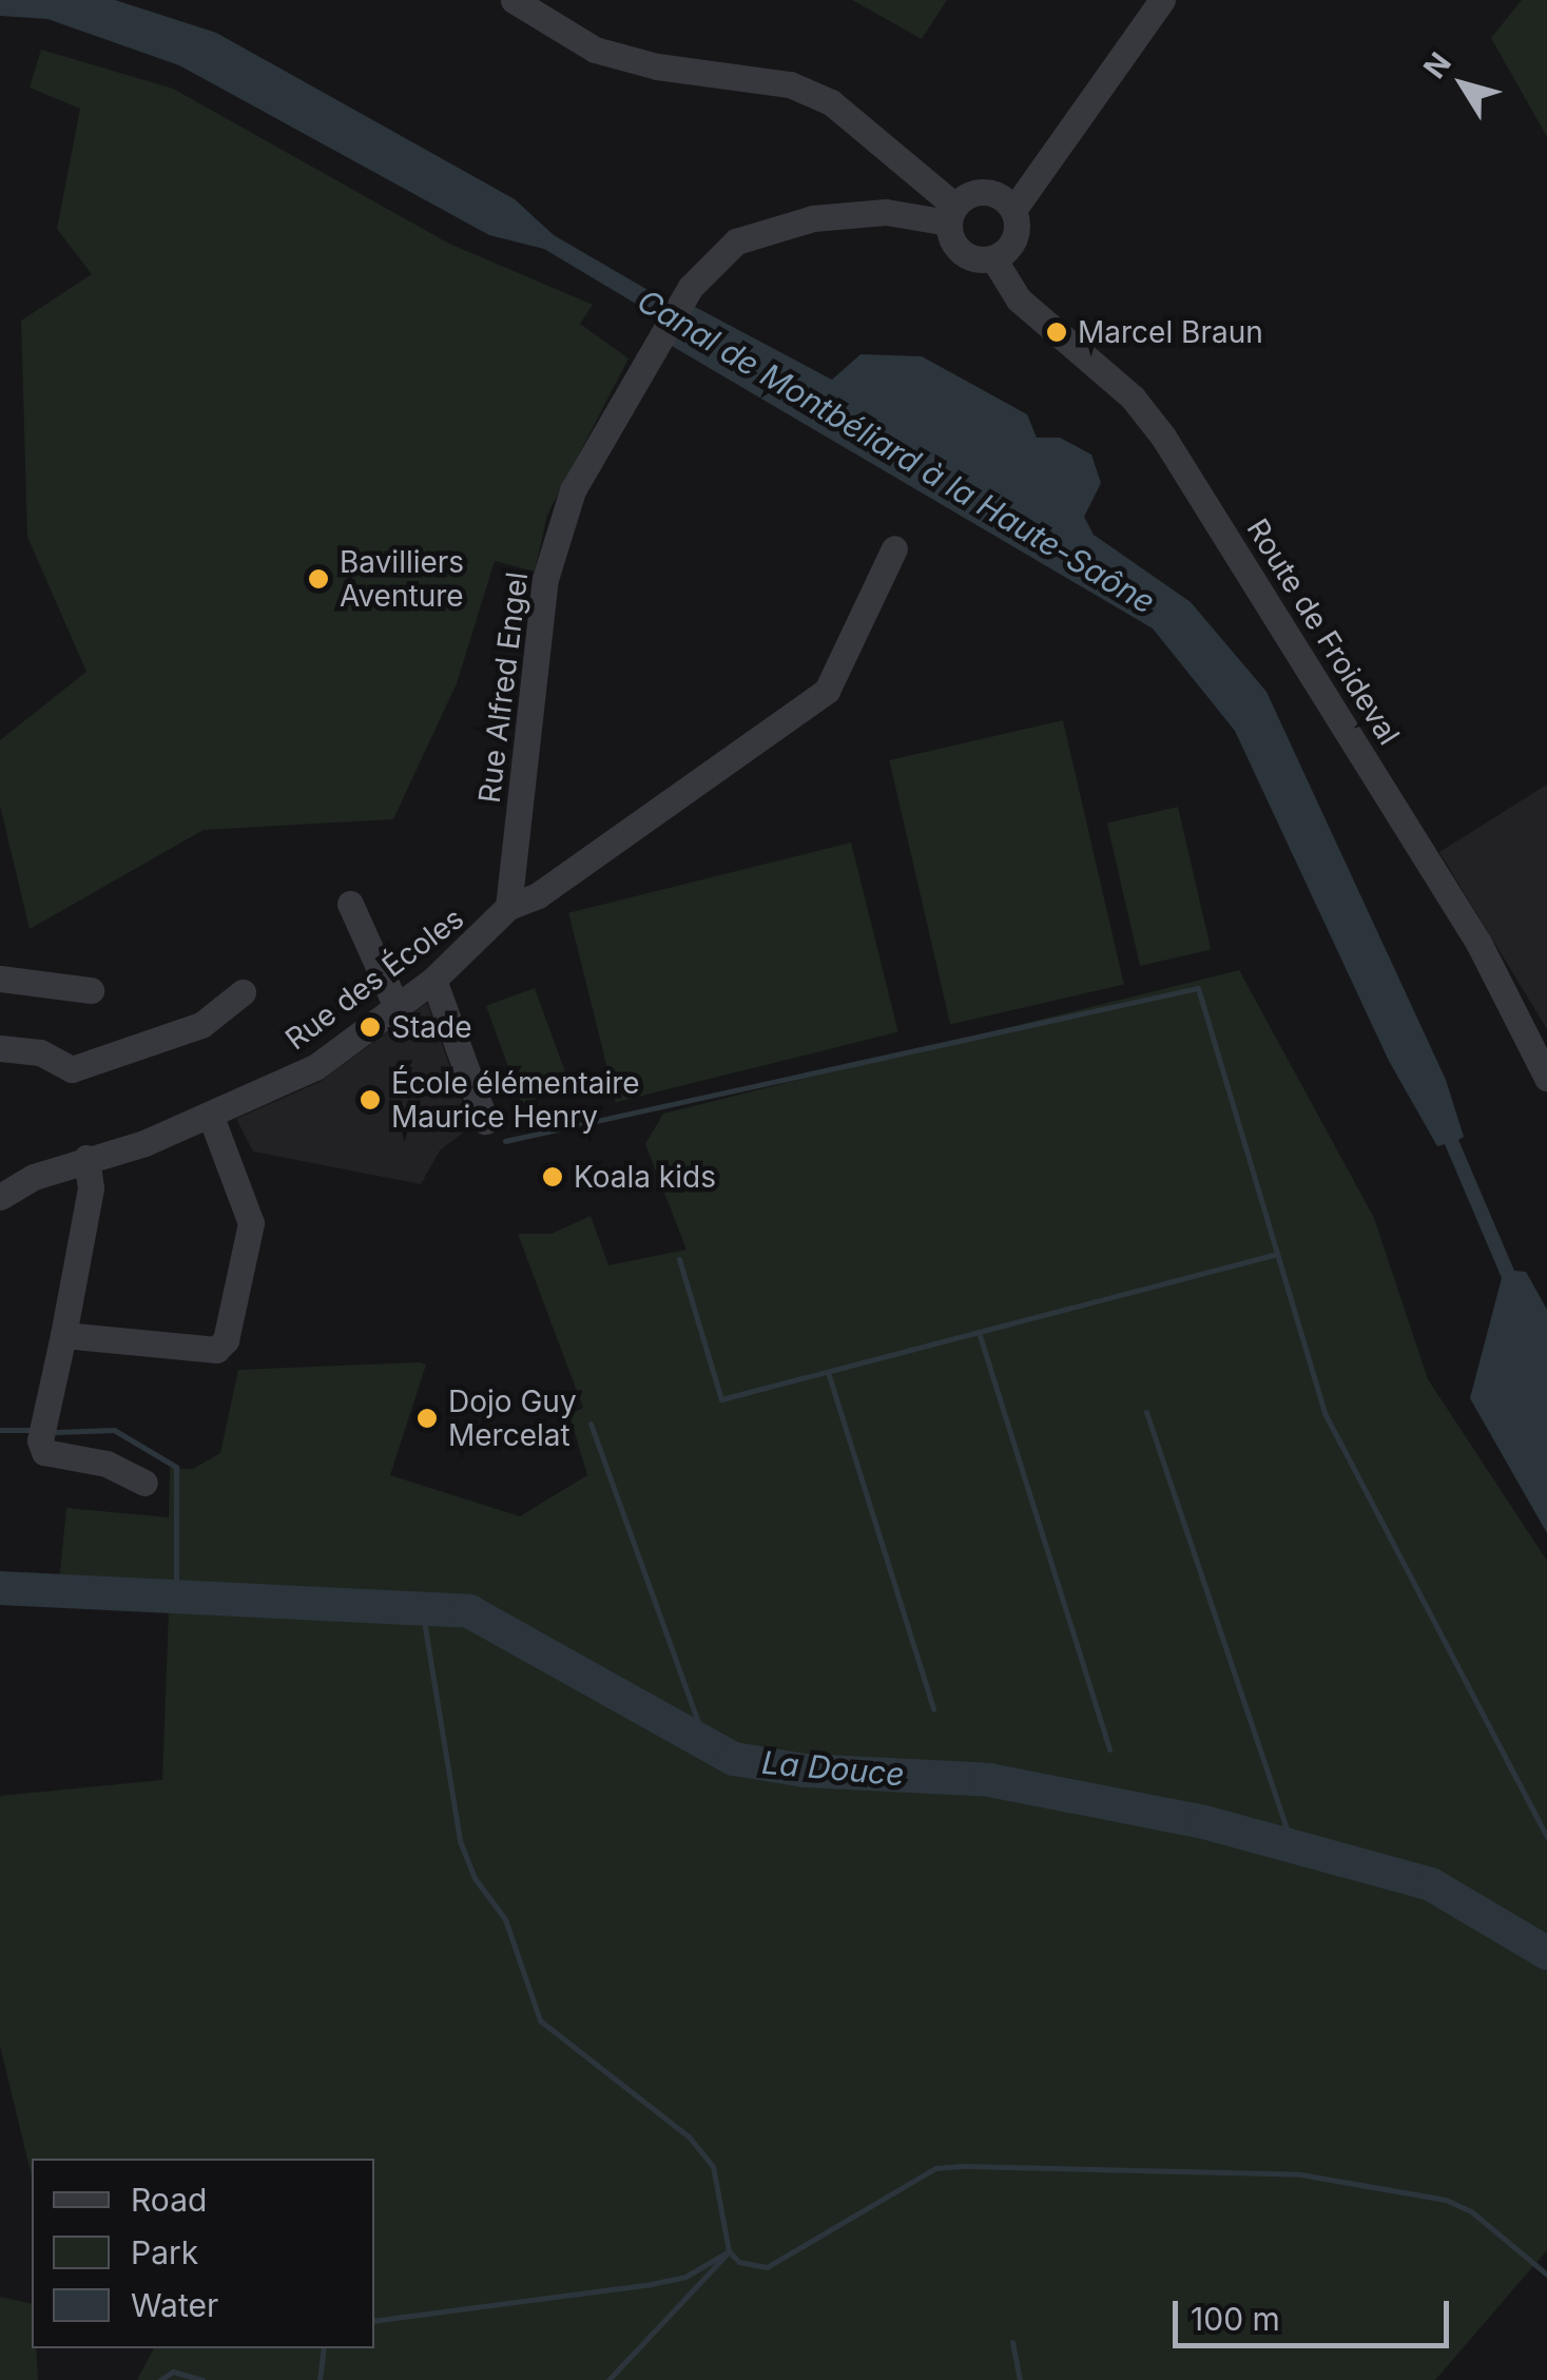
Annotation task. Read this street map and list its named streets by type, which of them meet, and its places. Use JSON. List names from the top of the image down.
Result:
{
  "streets": {
    "street": ["Route de Froideval", "Rue Alfred Engel", "Rue des Écoles"]
  },
  "crossings": [
    ["Route de Froideval", "Rue Alfred Engel"],
    ["Rue Alfred Engel", "Rue des Écoles"]
  ],
  "water": ["Canal de Montbéliard à la Haute-Saône", "La Douce"],
  "places": [
    "Marcel Braun",
    "Bavilliers Aventure",
    "Stade",
    "École élémentaire Maurice Henry",
    "Koala kids",
    "Dojo Guy Mercelat"
  ],
  "legend": ["Road", "Park", "Water"],
  "scale_bar": "100 m",
  "north": "top left"
}
